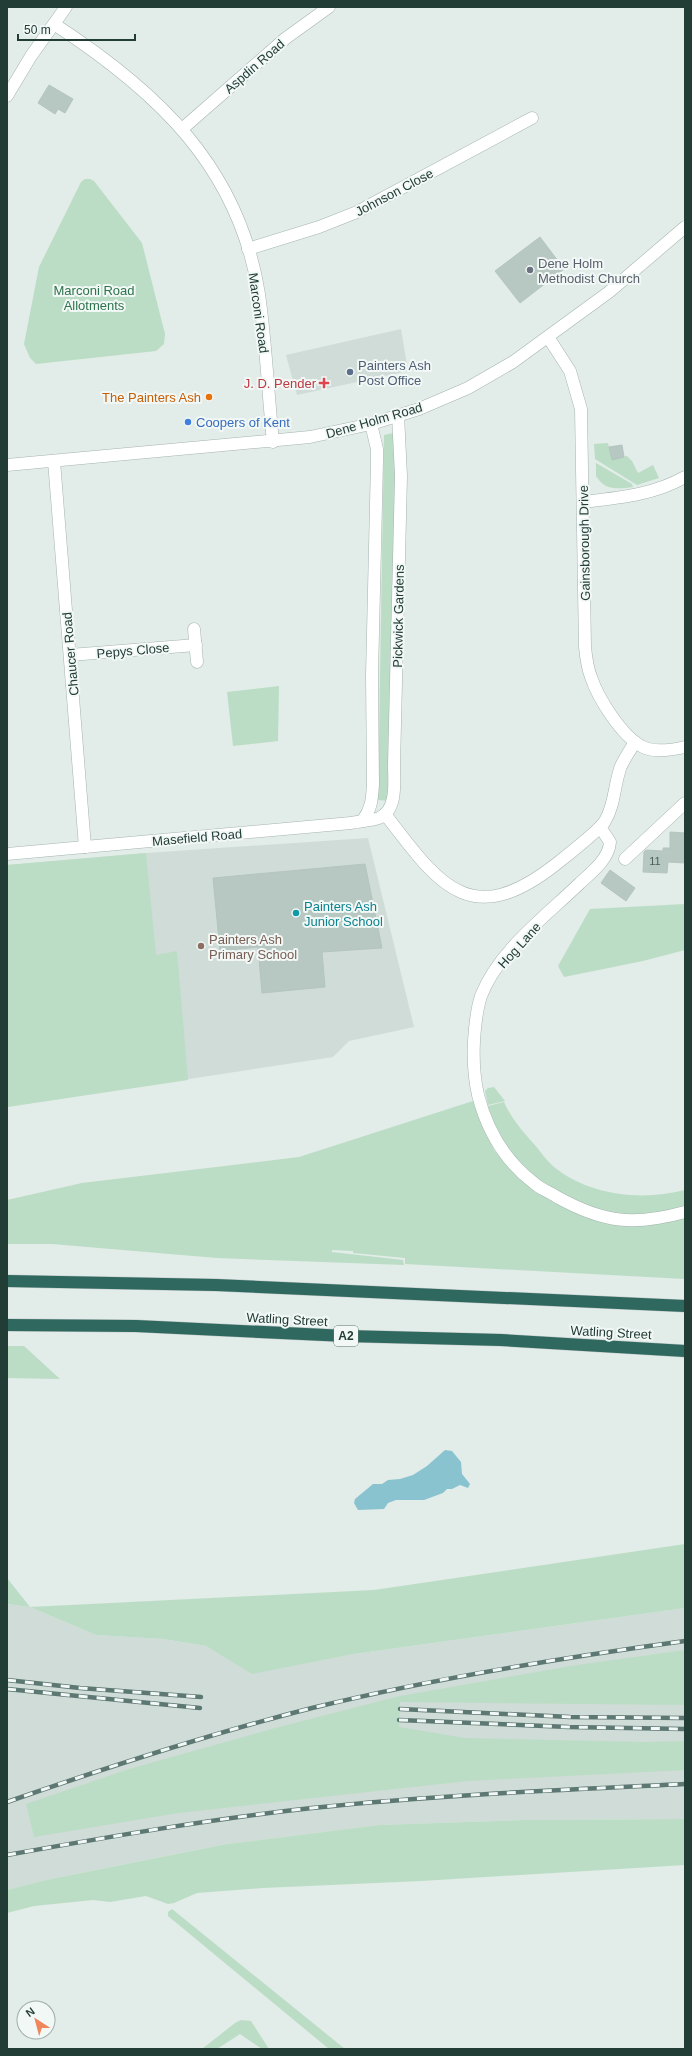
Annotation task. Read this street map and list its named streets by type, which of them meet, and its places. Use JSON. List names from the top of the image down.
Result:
{
  "streets": {
    "highway": ["Watling Street", "A2"],
    "street": [
      "Aspdin Road",
      "Johnson Close",
      "Marconi Road",
      "Dene Holm Road",
      "Gainsborough Drive",
      "Pickwick Gardens",
      "Pepys Close",
      "Chaucer Road",
      "Masefield Road",
      "Hog Lane"
    ]
  },
  "crossings": [
    ["Aspdin Road", "Marconi Road"],
    ["Johnson Close", "Marconi Road"],
    ["Marconi Road", "Dene Holm Road"],
    ["Dene Holm Road", "Gainsborough Drive"],
    ["Dene Holm Road", "Pickwick Gardens"],
    ["Dene Holm Road", "Chaucer Road"],
    ["Pickwick Gardens", "Masefield Road"],
    ["Pepys Close", "Chaucer Road"],
    ["Chaucer Road", "Masefield Road"]
  ],
  "parks": ["Marconi Road Allotments"],
  "places": {
    "other": [
      "Dene Holm Methodist Church",
      "Painters Ash Post Office",
      "The Painters Ash",
      "Coopers of Kent",
      "Painters Ash Junior School",
      "Painters Ash Primary School"
    ],
    "health": ["J. D. Pender"]
  },
  "house_numbers": ["11"],
  "scale_bar": "50 m",
  "north": "top left"
}
